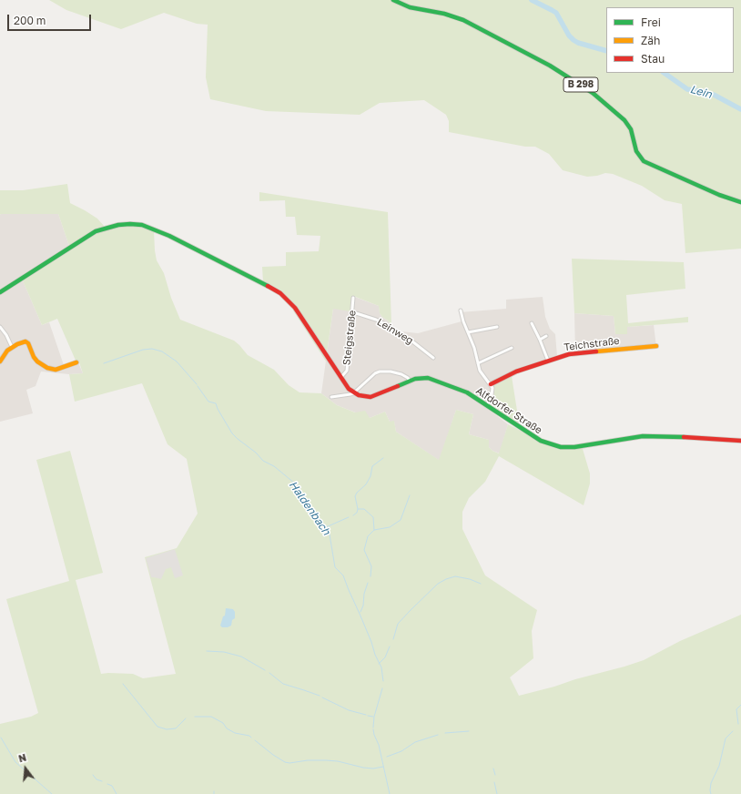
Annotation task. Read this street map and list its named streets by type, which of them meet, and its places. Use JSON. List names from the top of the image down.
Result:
{
  "streets": {
    "main road": ["B 298", "Teichstraße", "Alfdorfer Straße"],
    "street": ["Leinweg", "Steigstraße"]
  },
  "crossings": [
    ["Leinweg", "Steigstraße"]
  ],
  "water": ["Lein", "Haldenbach"],
  "legend": ["Frei", "Zäh", "Stau"],
  "scale_bar": "200 m",
  "north": "top"
}
